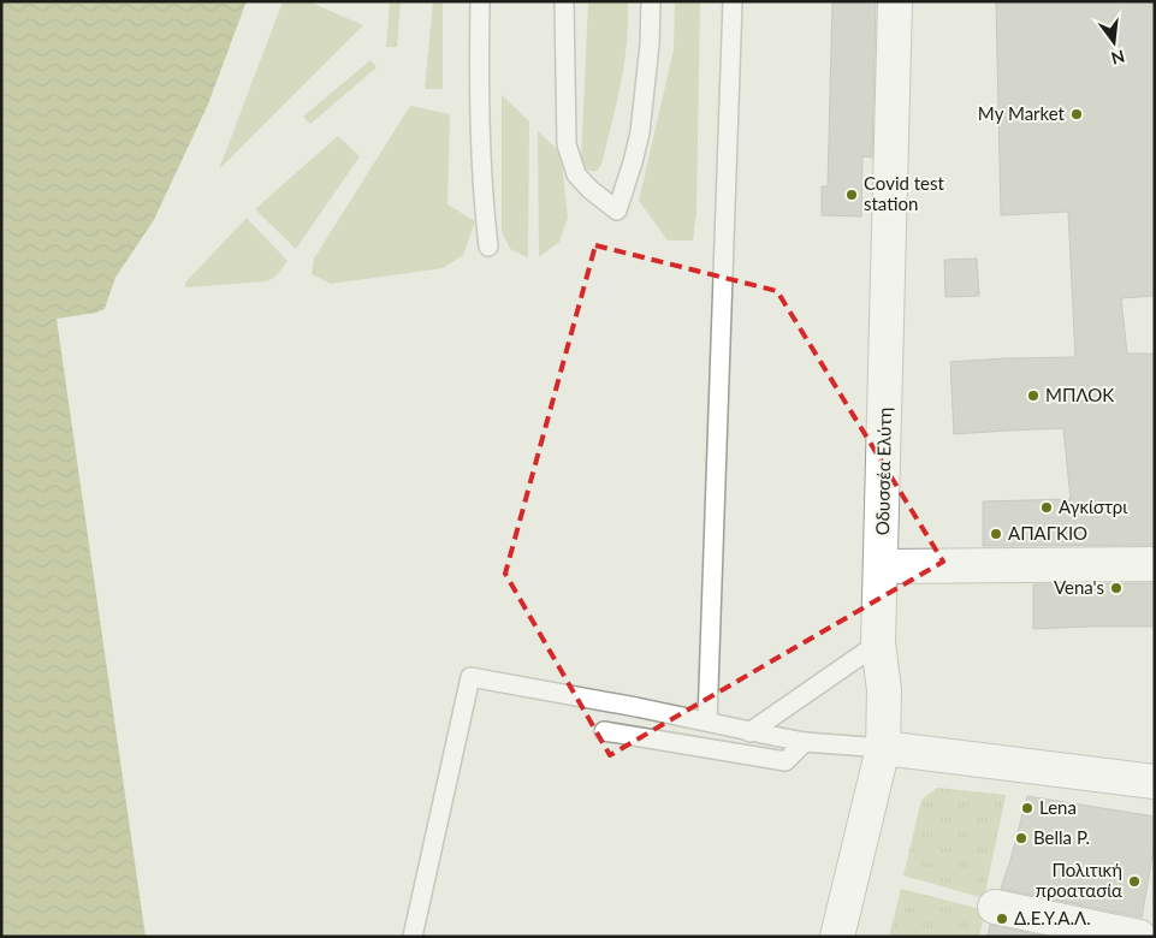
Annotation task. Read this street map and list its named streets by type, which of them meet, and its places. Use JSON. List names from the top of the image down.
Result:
{
  "streets": {
    "street": ["Οδυσσέα Ελύτη"]
  },
  "places": [
    "Μy Market",
    "Covid test station",
    "ΜΠΛΟΚ",
    "Αγκίστρι",
    "ΑΠΑΓΚΙΟ",
    "Vena's",
    "Lena",
    "Bella P.",
    "Πολιτική προατασία",
    "Δ.Ε.Υ.Α.Λ."
  ],
  "north": "bottom"
}
